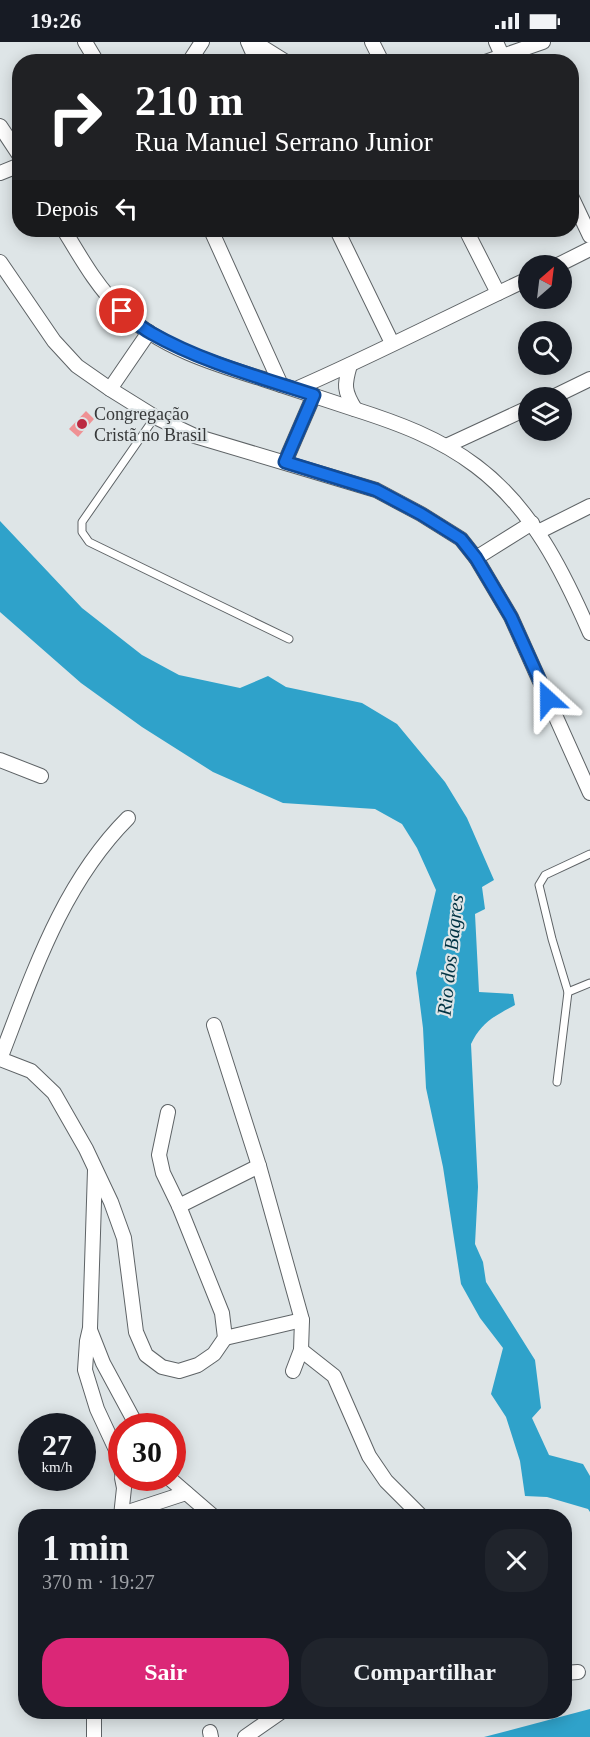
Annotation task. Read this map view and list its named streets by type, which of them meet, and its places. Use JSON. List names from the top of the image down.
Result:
{
  "water": ["Rio dos Bagres"],
  "places": ["Congregação Cristã no Brasil"],
  "north": "top right",
  "page": {
    "status": "19:26",
    "turn": ["210 m", "Rua Manuel Serrano Junior"],
    "then": "Depois",
    "speed": "27 km/h",
    "limit": "30",
    "heading": ["1 min", "370 m · 19:27"],
    "buttons": ["Sair", "Compartilhar"]
  }
}
